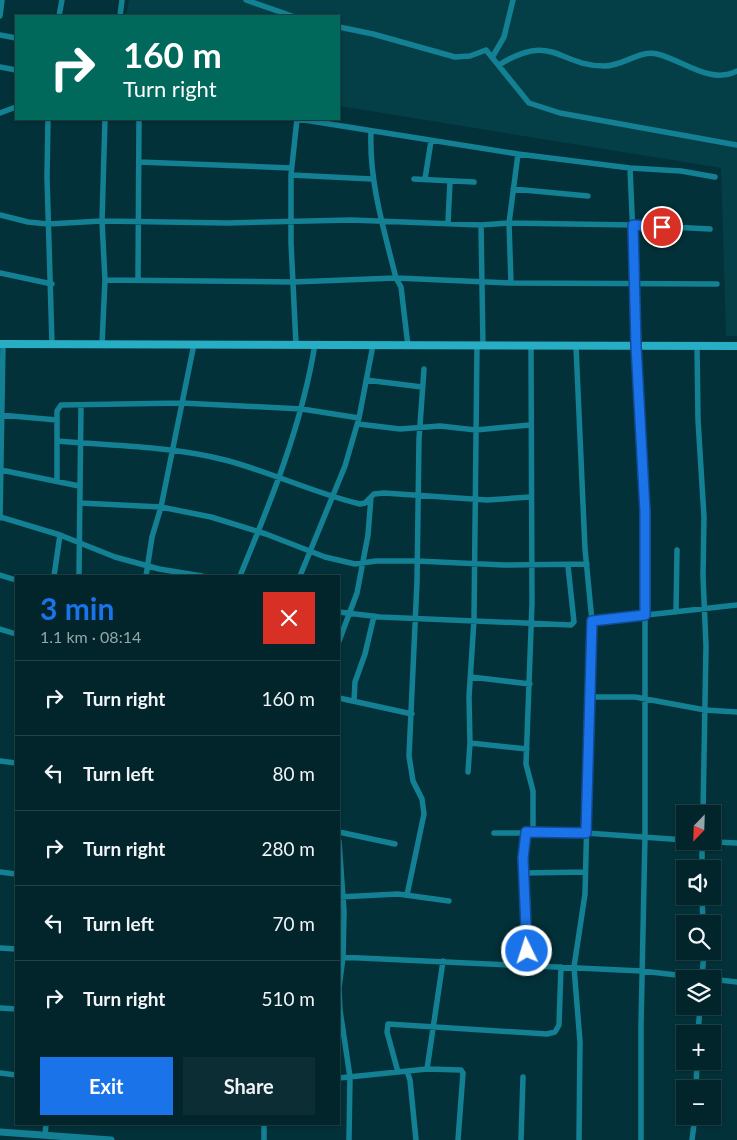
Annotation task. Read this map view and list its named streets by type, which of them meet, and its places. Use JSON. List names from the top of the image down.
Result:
{
  "north": "bottom left",
  "page": {
    "turn": ["160 m", "Turn right"],
    "heading": ["3 min", "1.1 km · 08:14"],
    "list": [
      {
        "name": "Turn right",
        "value": "160 m"
      },
      {
        "name": "Turn left",
        "value": "80 m"
      },
      {
        "name": "Turn right",
        "value": "280 m"
      },
      {
        "name": "Turn left",
        "value": "70 m"
      },
      {
        "name": "Turn right",
        "value": "510 m"
      }
    ],
    "map_buttons": ["+", "−"],
    "buttons": ["Exit", "Share"]
  }
}
